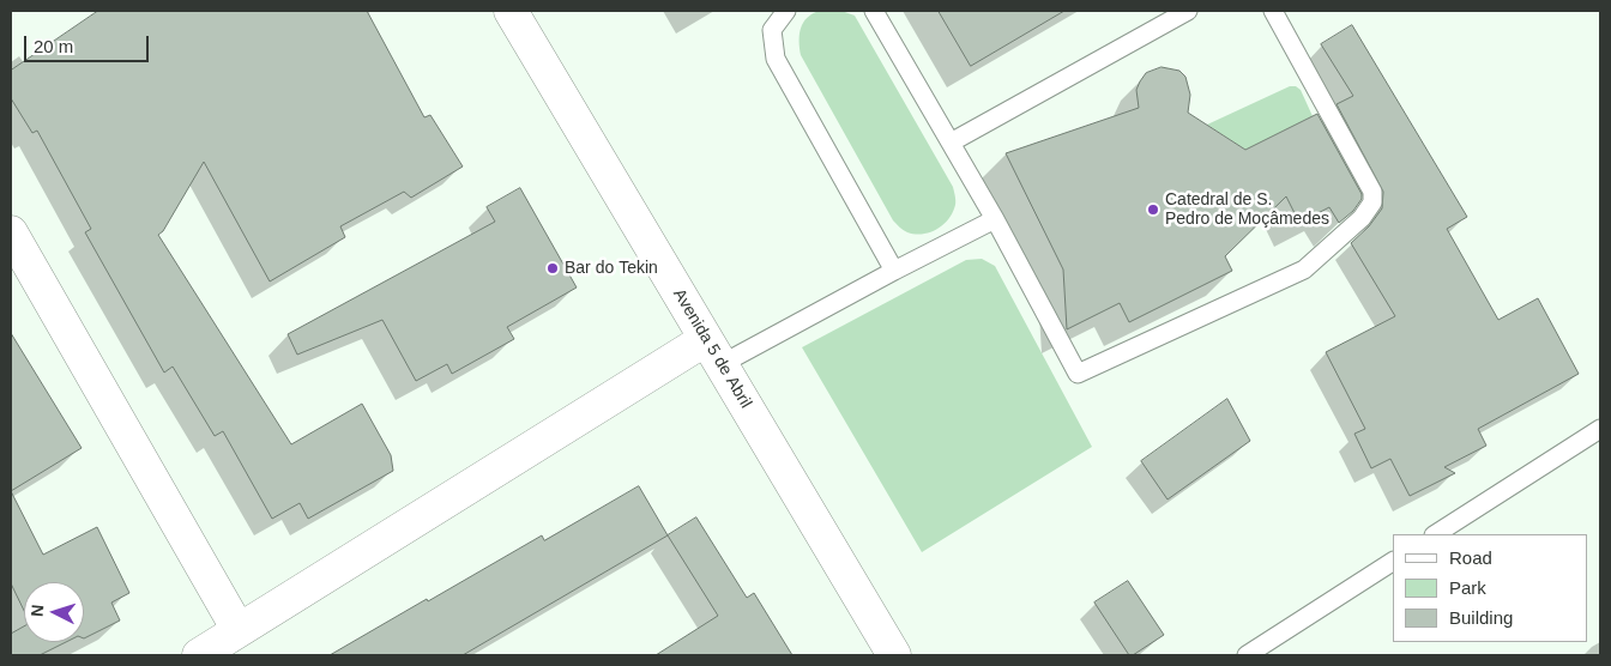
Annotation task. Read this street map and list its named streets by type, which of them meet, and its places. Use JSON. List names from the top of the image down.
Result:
{
  "streets": {
    "street": ["Avenida 5 de Abril"]
  },
  "places": ["Catedral de S. Pedro de Moçâmedes", "Bar do Tekin"],
  "legend": ["Road", "Park", "Building"],
  "scale_bar": "20 m",
  "north": "left"
}
